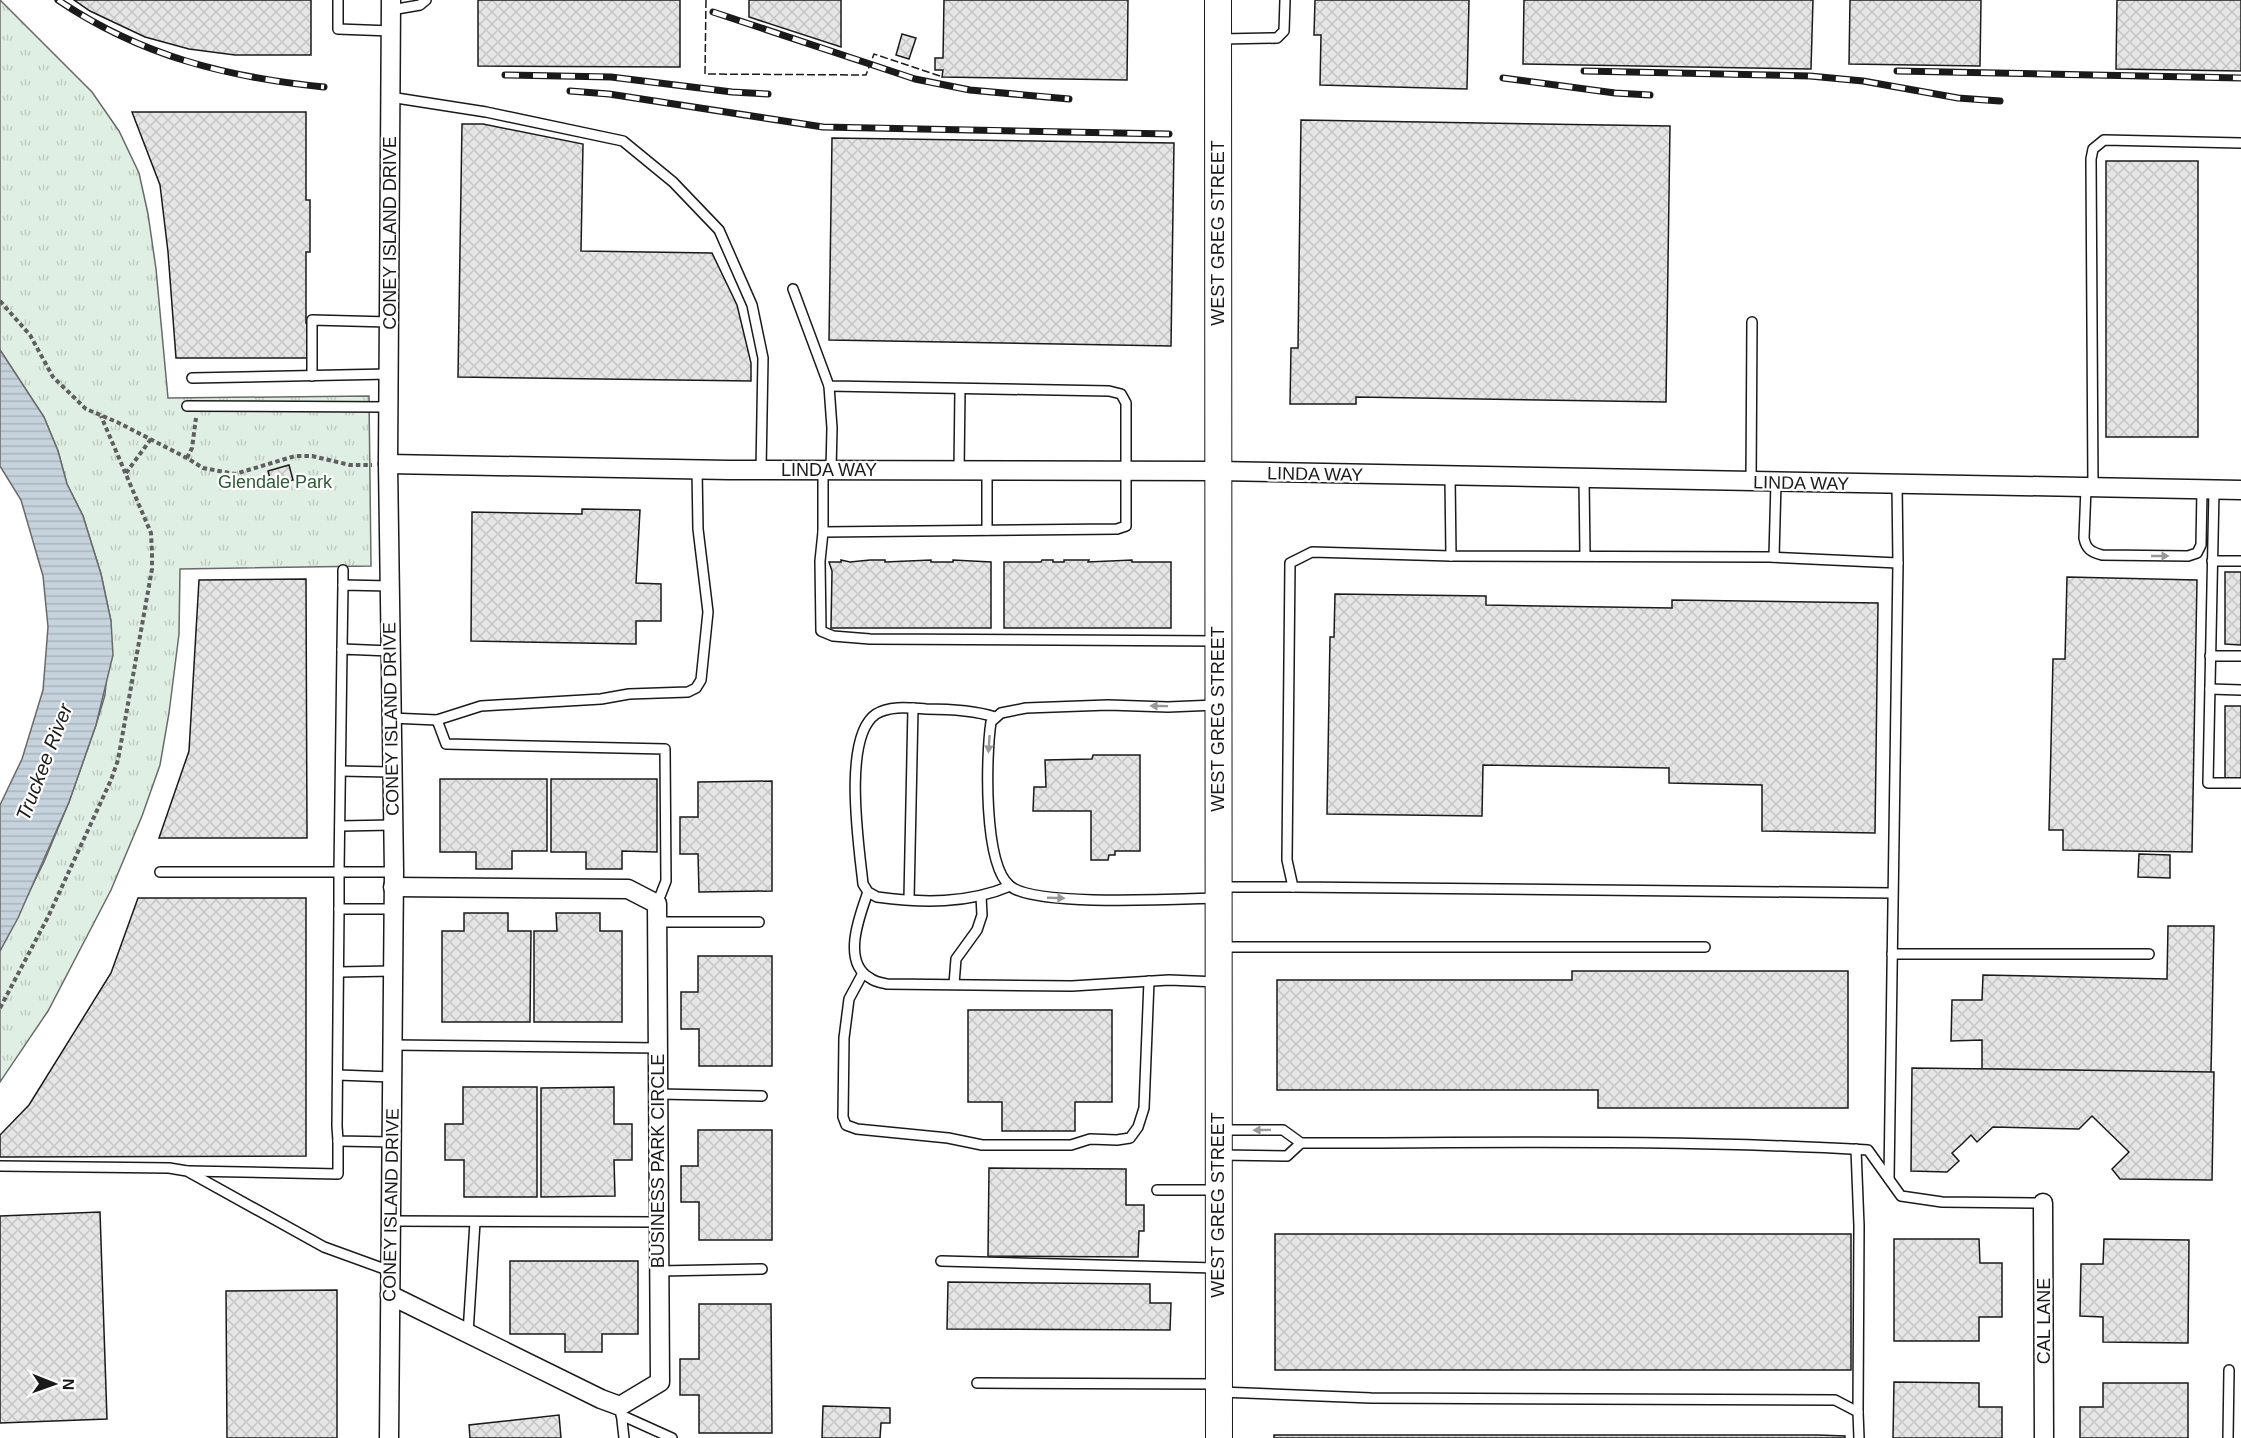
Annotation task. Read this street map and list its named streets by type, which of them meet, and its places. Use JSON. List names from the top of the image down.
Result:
{
  "streets": {
    "main road": ["WEST GREG STREET"],
    "street": [
      "CONEY ISLAND DRIVE",
      "LINDA WAY",
      "BUSINESS PARK CIRCLE",
      "CAL LANE"
    ]
  },
  "crossings": [
    ["CONEY ISLAND DRIVE", "LINDA WAY"],
    ["WEST GREG STREET", "LINDA WAY"]
  ],
  "water": ["Truckee River"],
  "parks": ["Glendale Park"],
  "north": "right"
}
